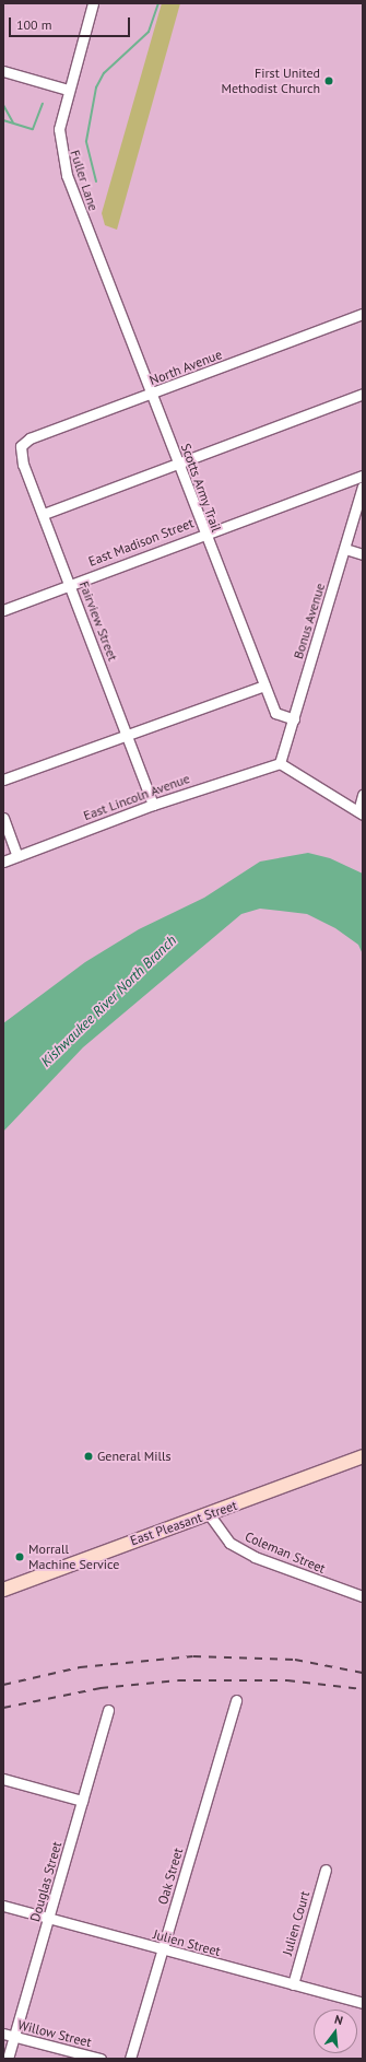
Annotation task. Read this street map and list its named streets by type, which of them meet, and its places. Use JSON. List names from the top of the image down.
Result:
{
  "streets": {
    "main road": ["East Pleasant Street"],
    "street": [
      "Fuller Lane",
      "North Avenue",
      "Scotts Army Trail",
      "East Madison Street",
      "Fairview Street",
      "Bonus Avenue",
      "East Lincoln Avenue",
      "Coleman Street",
      "Oak Street",
      "Douglas Street",
      "Julien Court",
      "Julien Street",
      "Willow Street"
    ]
  },
  "crossings": [
    ["Fuller Lane", "Scotts Army Trail"],
    ["North Avenue", "Scotts Army Trail"],
    ["North Avenue", "Fairview Street"],
    ["Scotts Army Trail", "East Madison Street"],
    ["Scotts Army Trail", "Bonus Avenue"],
    ["East Madison Street", "Fairview Street"],
    ["Fairview Street", "East Lincoln Avenue"],
    ["Bonus Avenue", "East Lincoln Avenue"],
    ["East Pleasant Street", "Coleman Street"],
    ["Oak Street", "Julien Street"],
    ["Douglas Street", "Julien Street"],
    ["Douglas Street", "Willow Street"],
    ["Julien Court", "Julien Street"]
  ],
  "water": ["Kishwaukee River North Branch"],
  "places": ["First United Methodist Church", "General Mills", "Morrall Machine Service"],
  "scale_bar": "100 m",
  "north": "top"
}
